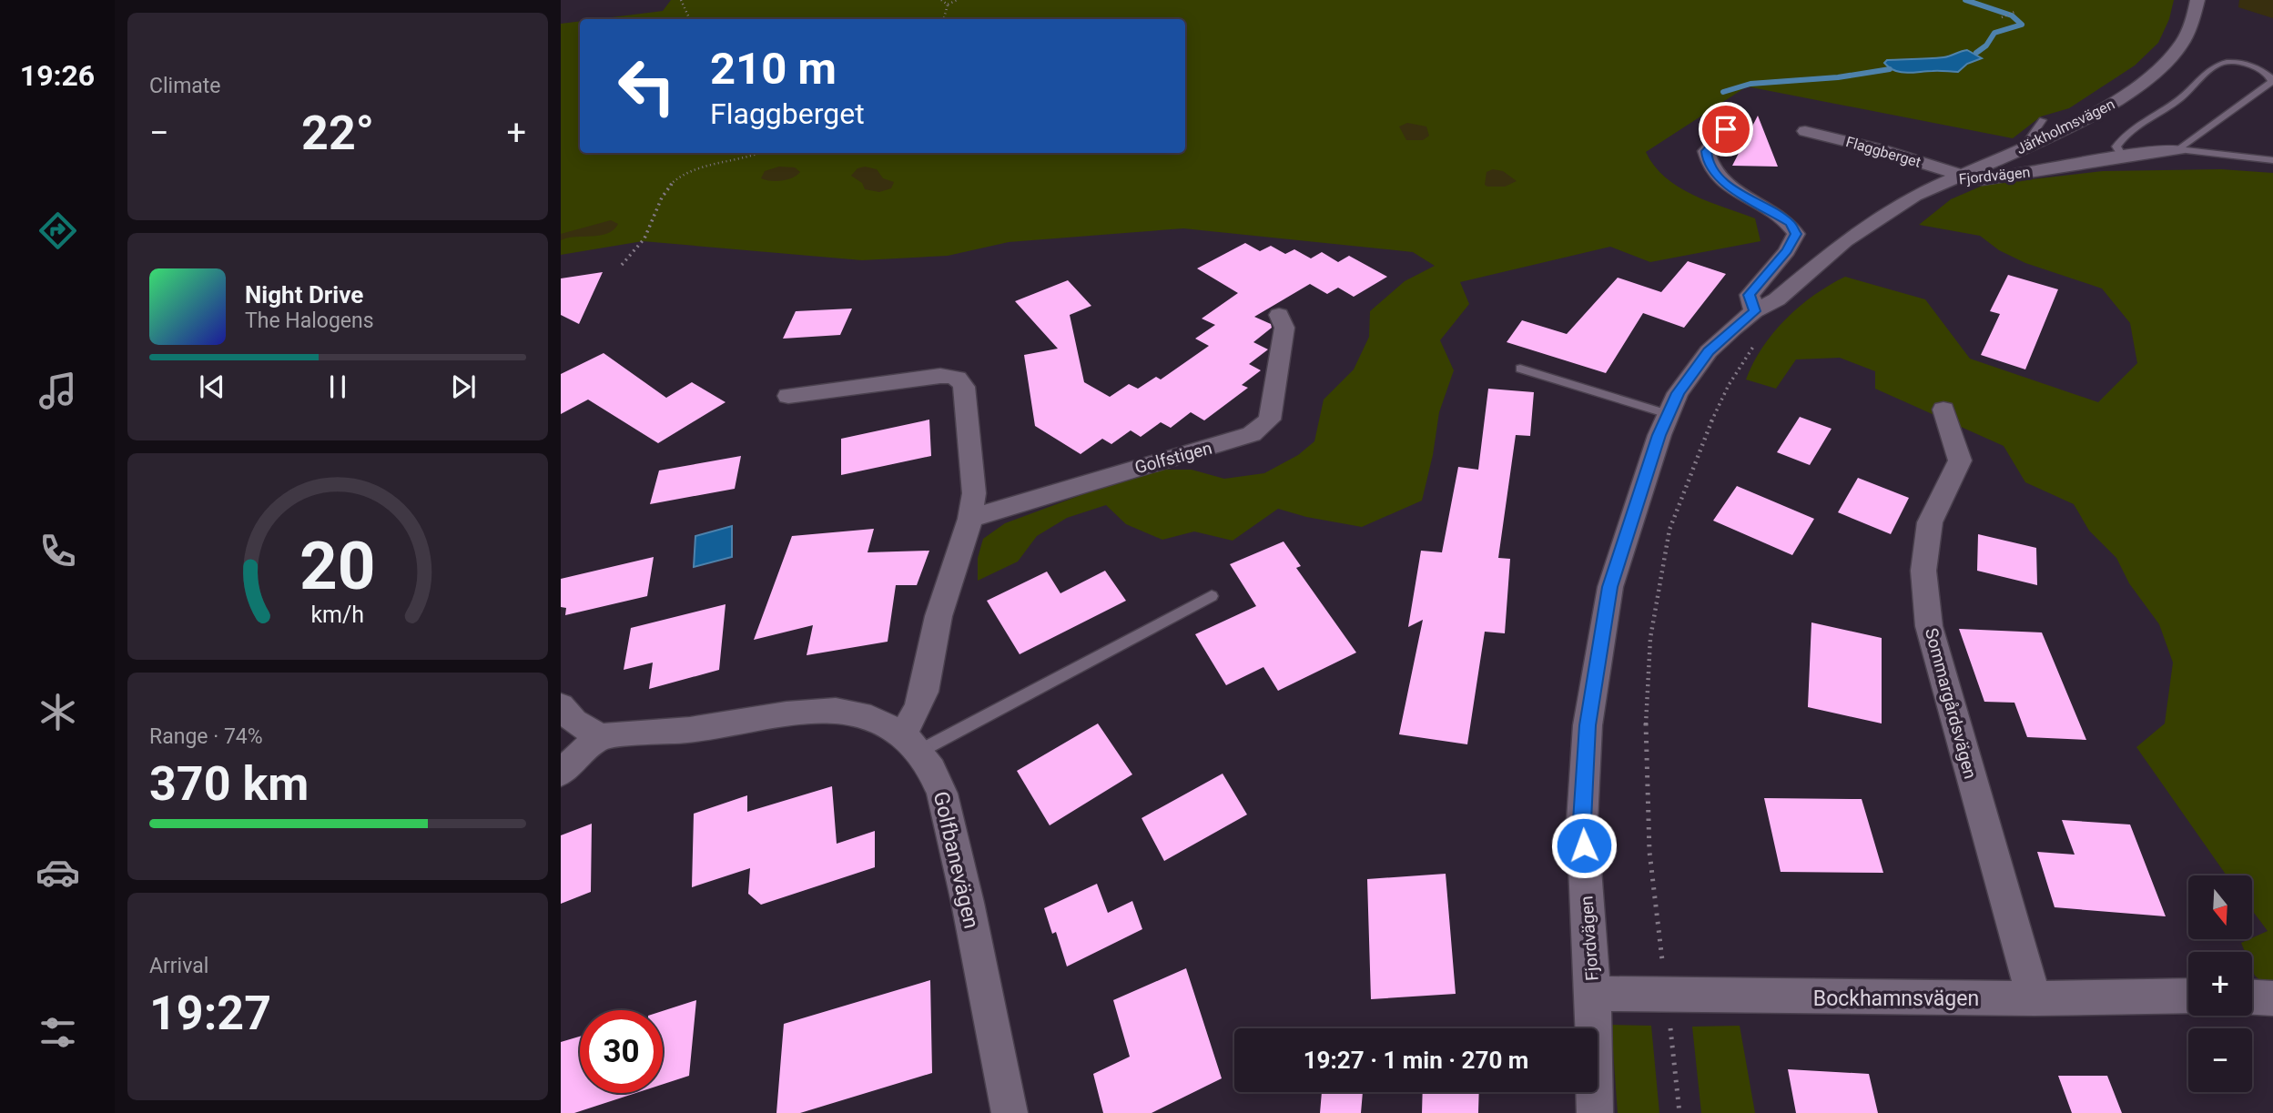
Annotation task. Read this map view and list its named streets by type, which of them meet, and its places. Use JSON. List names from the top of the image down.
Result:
{
  "streets": {
    "street": [
      "Järkholmsvägen",
      "Flaggberget",
      "Fjordvägen",
      "Golfstigen",
      "Sommargårdsvägen",
      "Golfbanevägen",
      "Bockhamnsvägen"
    ]
  },
  "crossings": [
    ["Järkholmsvägen", "Flaggberget"],
    ["Järkholmsvägen", "Fjordvägen"],
    ["Flaggberget", "Fjordvägen"],
    ["Fjordvägen", "Bockhamnsvägen"],
    ["Sommargårdsvägen", "Bockhamnsvägen"]
  ],
  "north": "bottom",
  "page": {
    "tabs": "19:26",
    "tile": [
      "Climate",
      ["Range · 74%", "370 km"],
      ["Arrival", "19:27"]
    ],
    "turn": ["210 m", "Flaggberget"],
    "heat": ["−", "22°", "+"],
    "song": ["Night Drive", "The Halogens"],
    "map_buttons": ["+", "−"],
    "limit": "30",
    "trip": "19:27 · 1 min · 270 m",
    "gauge": ["20", "km/h"]
  }
}
